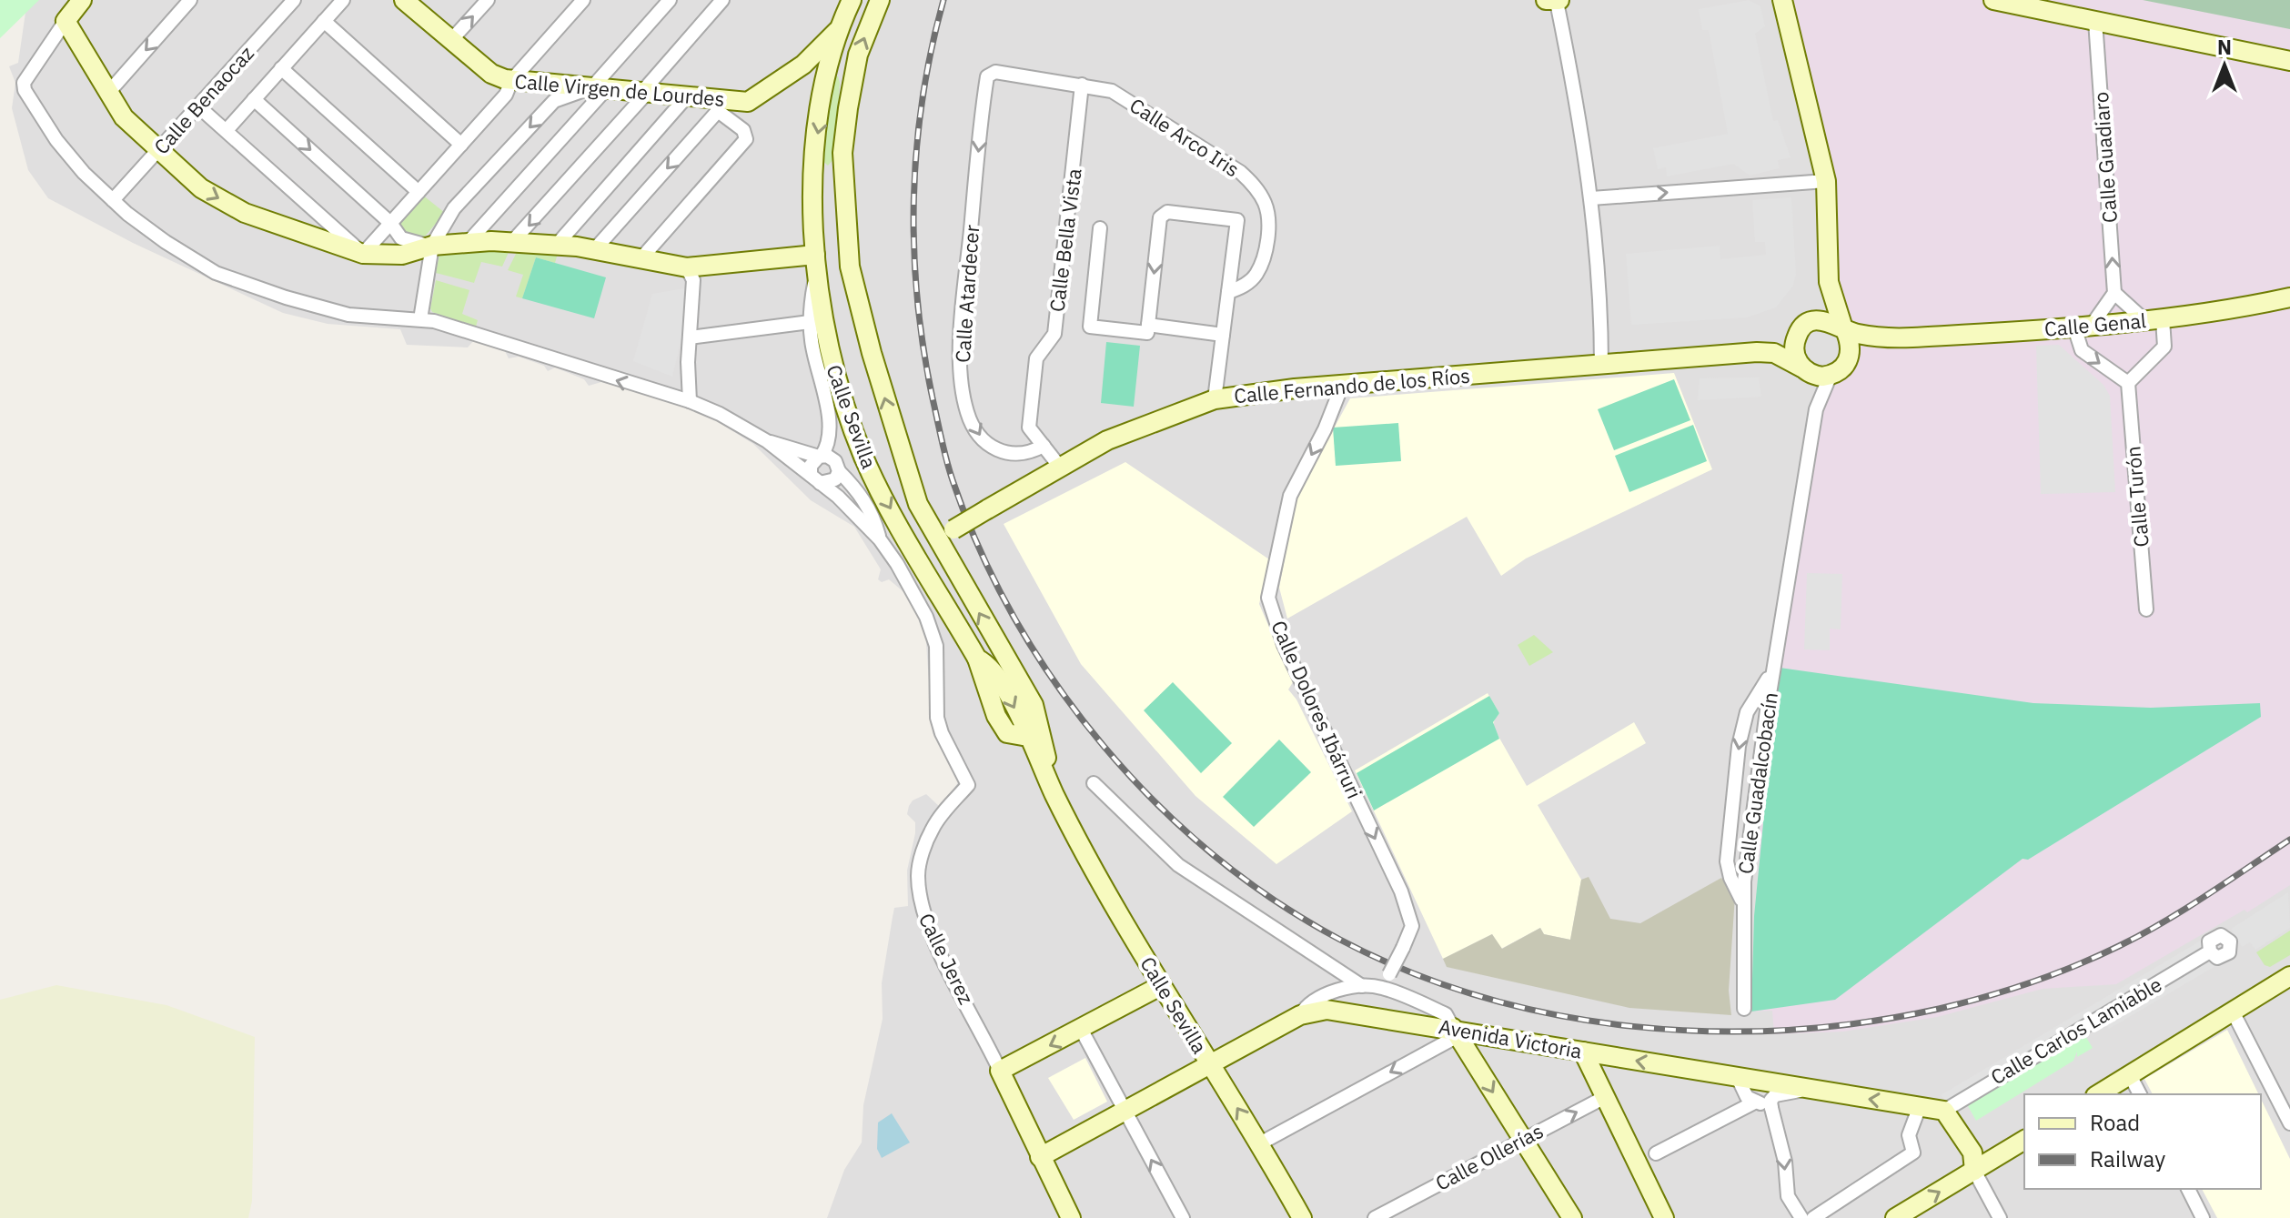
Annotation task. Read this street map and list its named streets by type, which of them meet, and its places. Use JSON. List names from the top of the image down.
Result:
{
  "streets": {
    "main road": [
      "Calle Virgen de Lourdes",
      "Calle Genal",
      "Calle Fernando de los Ríos",
      "Calle Sevilla",
      "Calle Jerez",
      "Avenida Victoria"
    ],
    "street": [
      "Calle Benaocaz",
      "Calle Arco Iris",
      "Calle Guadiaro",
      "Calle Bella Vista",
      "Calle Atardecer",
      "Calle Turón",
      "Calle Dolores Ibárruri",
      "Calle Guadalcobacín",
      "Calle Carlos Lamiable",
      "Calle Ollerías"
    ]
  },
  "crossings": [
    ["Calle Virgen de Lourdes", "Calle Sevilla"],
    ["Calle Arco Iris", "Calle Bella Vista"],
    ["Calle Arco Iris", "Calle Atardecer"],
    ["Calle Bella Vista", "Calle Atardecer"],
    ["Calle Bella Vista", "Calle Fernando de los Ríos"],
    ["Calle Genal", "Calle Fernando de los Ríos"],
    ["Calle Genal", "Calle Guadalcobacín"],
    ["Calle Fernando de los Ríos", "Calle Sevilla"],
    ["Calle Fernando de los Ríos", "Calle Dolores Ibárruri"],
    ["Calle Fernando de los Ríos", "Calle Guadalcobacín"],
    ["Calle Sevilla", "Avenida Victoria"],
    ["Calle Jerez", "Avenida Victoria"],
    ["Calle Carlos Lamiable", "Avenida Victoria"]
  ],
  "one_way": [
    "Calle Guadiaro",
    "Calle Atardecer",
    "Calle Dolores Ibárruri",
    "Calle Ollerías"
  ],
  "legend": ["Road", "Railway"],
  "north": "top"
}
